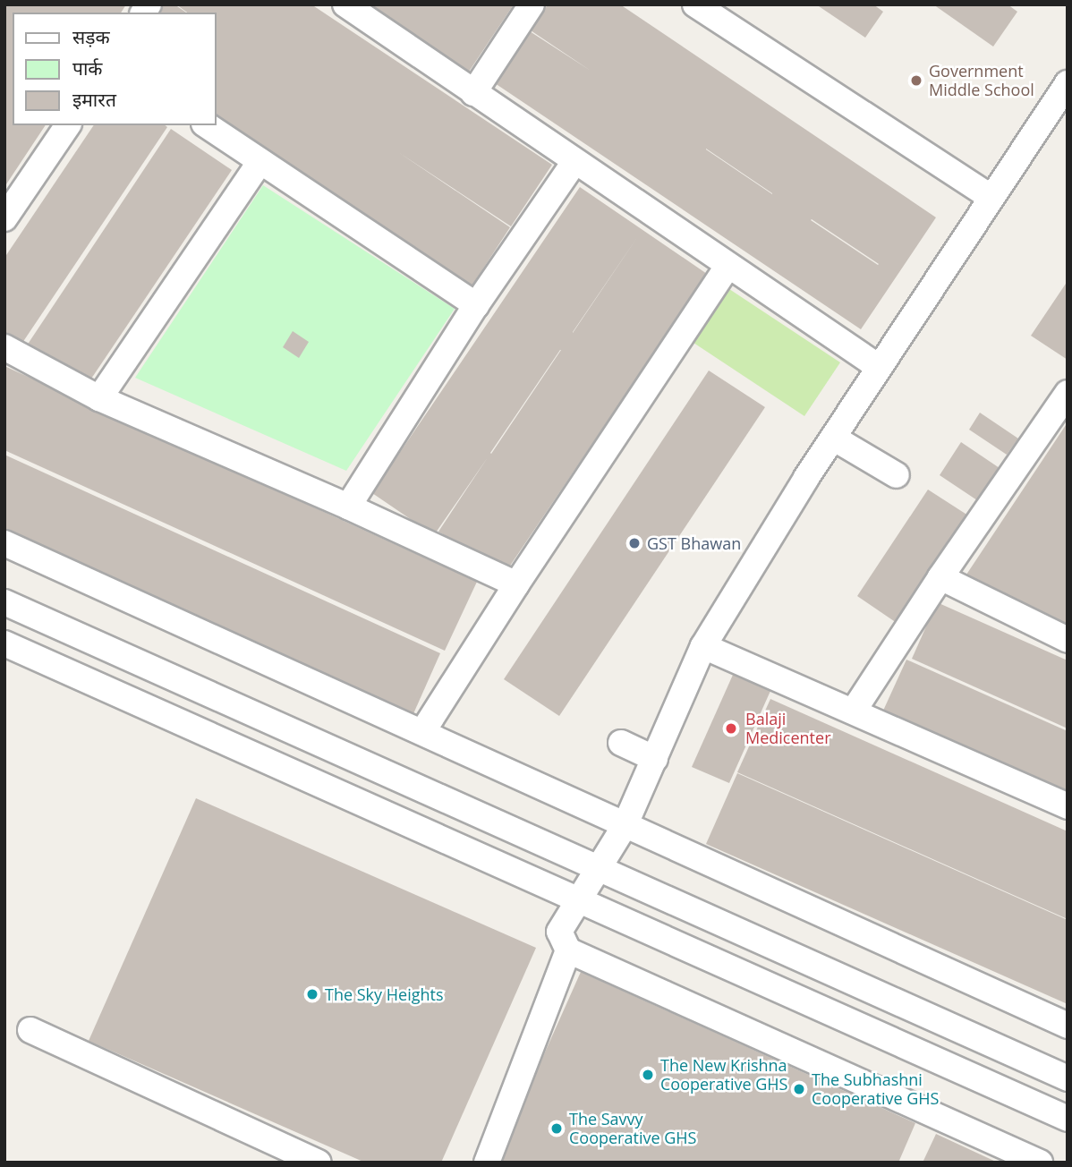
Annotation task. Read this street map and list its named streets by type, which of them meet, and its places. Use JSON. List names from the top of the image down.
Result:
{
  "places": [
    "Government Middle School",
    "GST Bhawan",
    "Balaji Medicenter",
    "The Sky Heights",
    "The New Krishna Cooperative GHS",
    "The Subhashni Cooperative GHS",
    "The Savvy Cooperative GHS"
  ],
  "legend": ["सड़क", "पार्क", "इमारत"]
}
